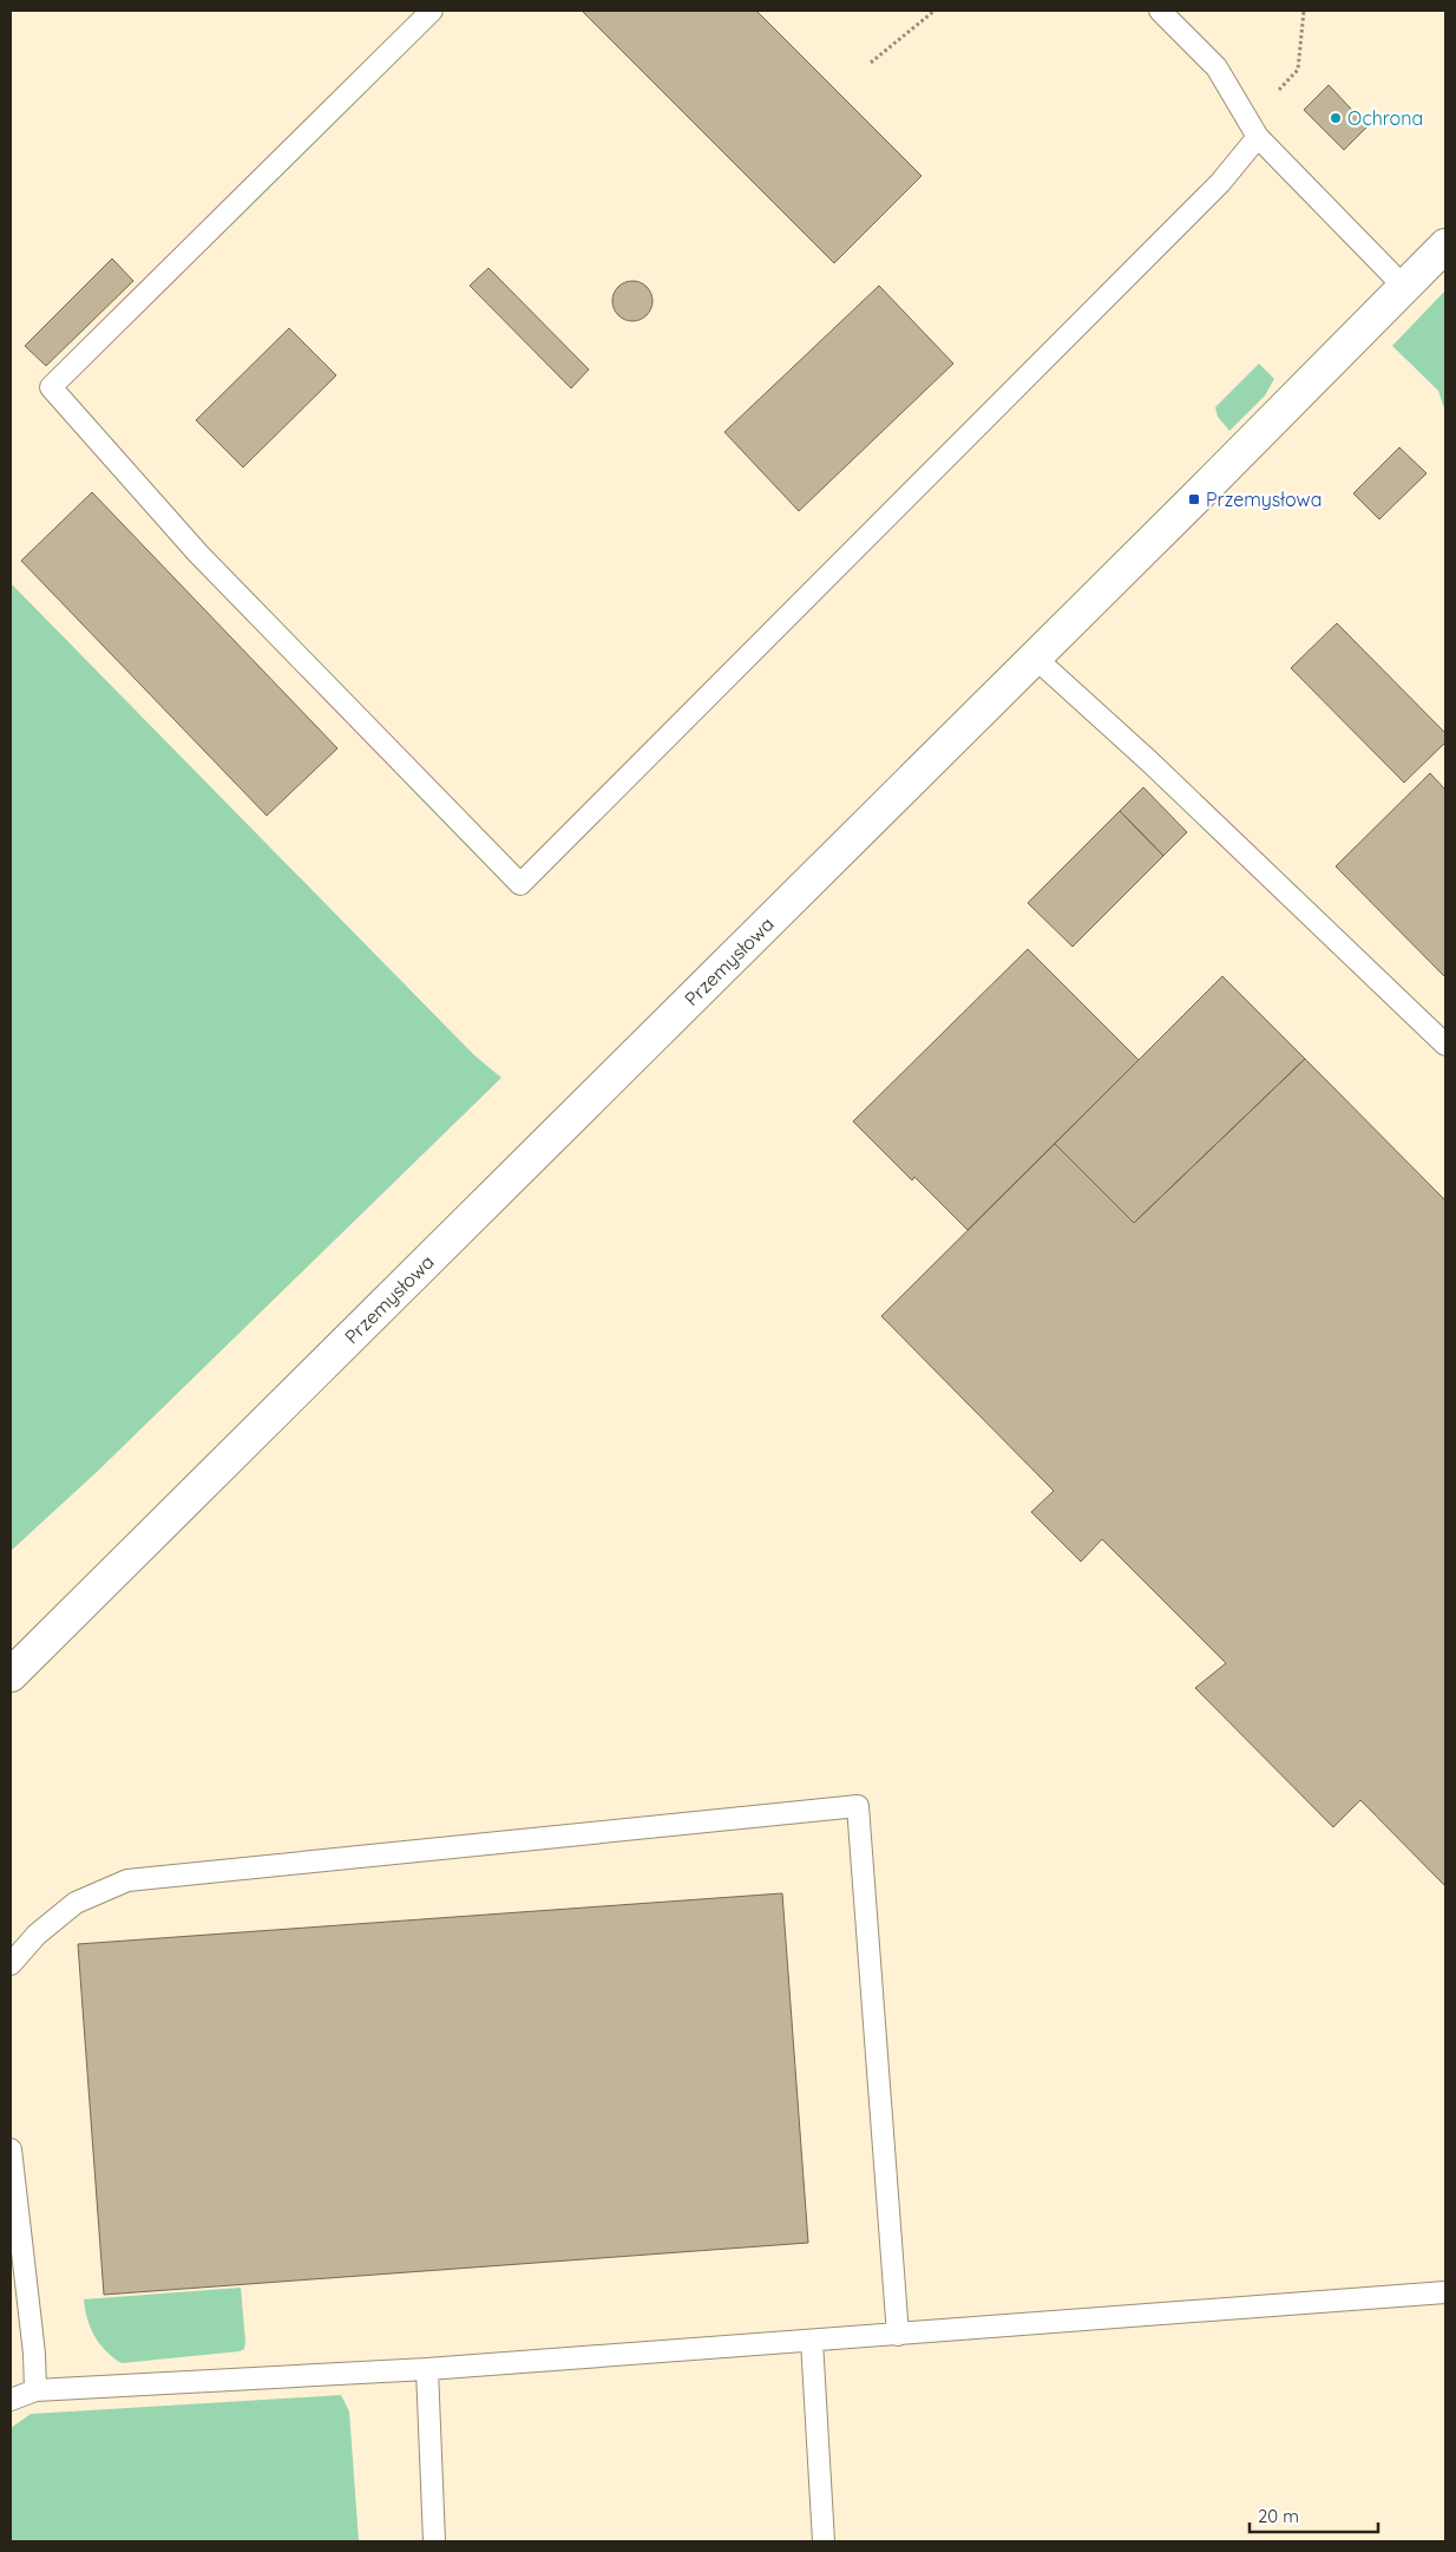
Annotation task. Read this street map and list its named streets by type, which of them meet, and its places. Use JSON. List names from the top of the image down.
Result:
{
  "streets": {
    "street": ["Przemysłowa"]
  },
  "places": {
    "other": ["Ochrona"],
    "transit": ["Przemysłowa"]
  },
  "scale_bar": "20 m"
}
